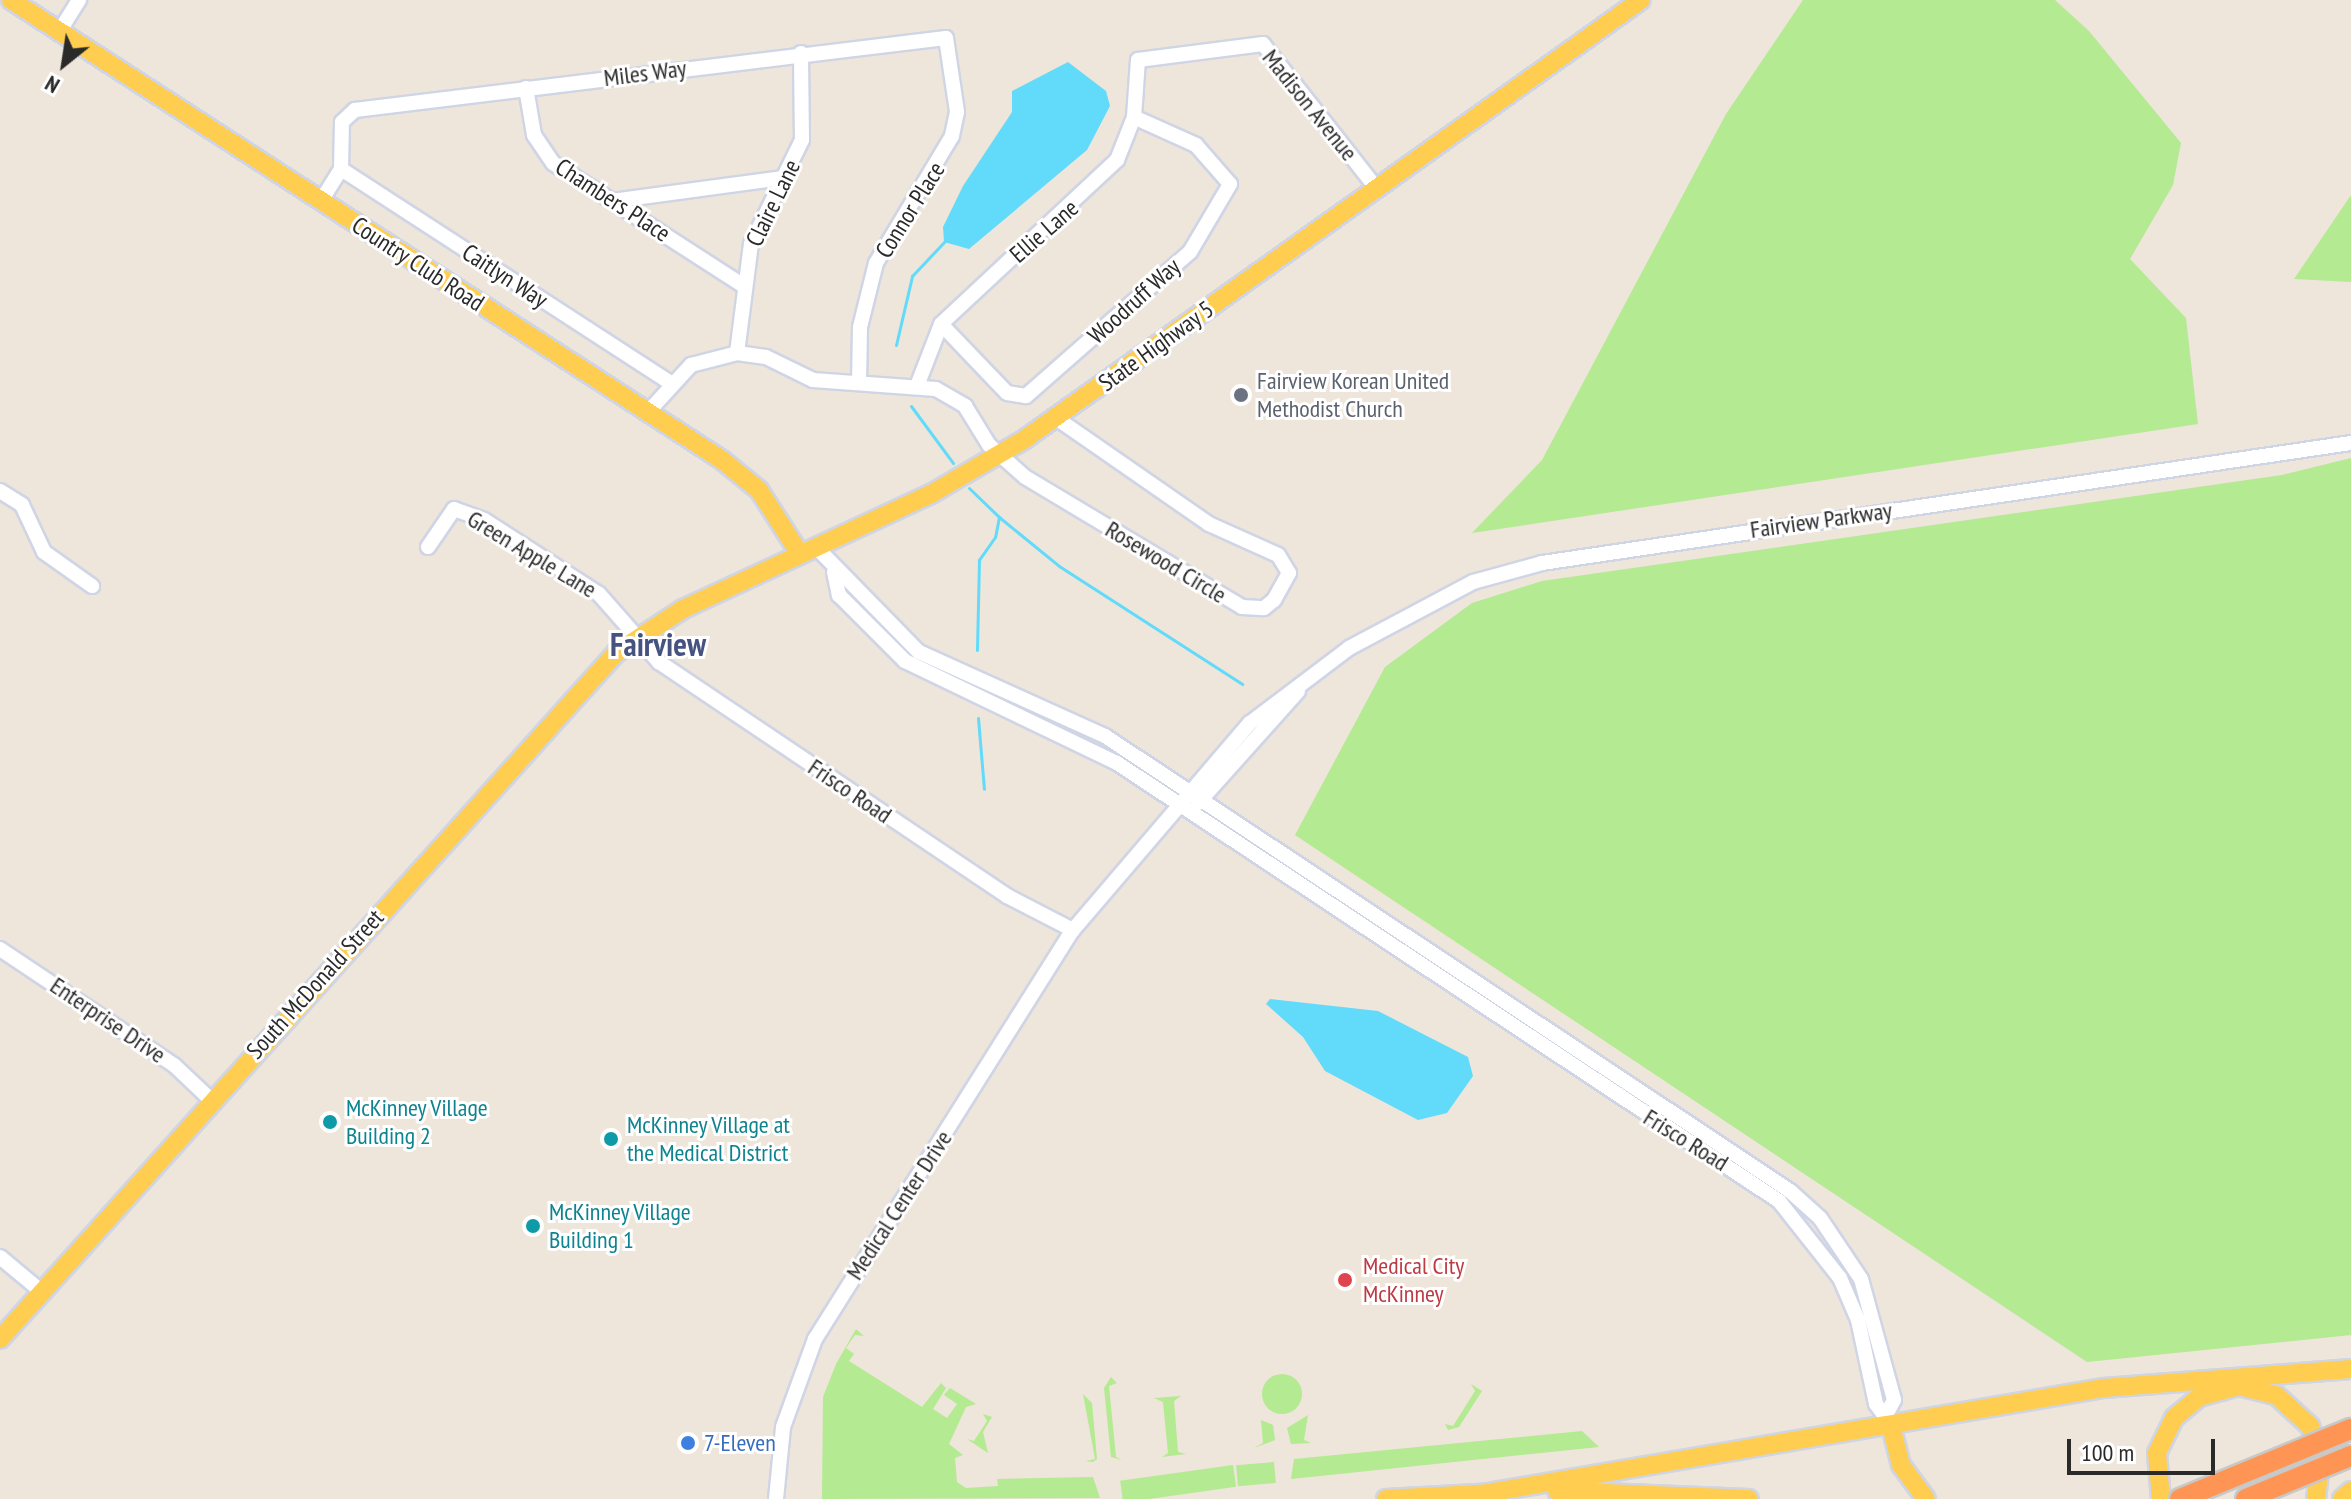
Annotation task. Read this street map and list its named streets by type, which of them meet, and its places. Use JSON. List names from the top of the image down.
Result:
{
  "streets": {
    "main road": ["Country Club Road", "State Highway 5", "South McDonald Street"],
    "street": [
      "Miles Way",
      "Madison Avenue",
      "Chambers Place",
      "Claire Lane",
      "Connor Place",
      "Ellie Lane",
      "Caitlyn Way",
      "Woodruff Way",
      "Fairview Parkway",
      "Green Apple Lane",
      "Rosewood Circle",
      "Frisco Road",
      "Enterprise Drive",
      "Medical Center Drive"
    ]
  },
  "crossings": [
    ["Miles Way", "Chambers Place"],
    ["Miles Way", "Claire Lane"],
    ["Miles Way", "Connor Place"],
    ["Miles Way", "Caitlyn Way"],
    ["Madison Avenue", "Ellie Lane"],
    ["Madison Avenue", "State Highway 5"],
    ["Chambers Place", "Claire Lane"],
    ["Ellie Lane", "Woodruff Way"],
    ["Country Club Road", "State Highway 5"],
    ["State Highway 5", "Green Apple Lane"],
    ["State Highway 5", "Rosewood Circle"],
    ["State Highway 5", "Frisco Road"],
    ["State Highway 5", "South McDonald Street"],
    ["Fairview Parkway", "Frisco Road"],
    ["Fairview Parkway", "Medical Center Drive"],
    ["Green Apple Lane", "Frisco Road"],
    ["Green Apple Lane", "South McDonald Street"],
    ["Frisco Road", "South McDonald Street"],
    ["Frisco Road", "Medical Center Drive"],
    ["South McDonald Street", "Enterprise Drive"]
  ],
  "districts": ["Fairview"],
  "places": [
    "Fairview Korean United Methodist Church",
    "McKinney Village Building 2",
    "McKinney Village at the Medical District",
    "McKinney Village Building 1",
    "Medical City McKinney",
    "7-Eleven"
  ],
  "scale_bar": "100 m",
  "north": "bottom left"
}
